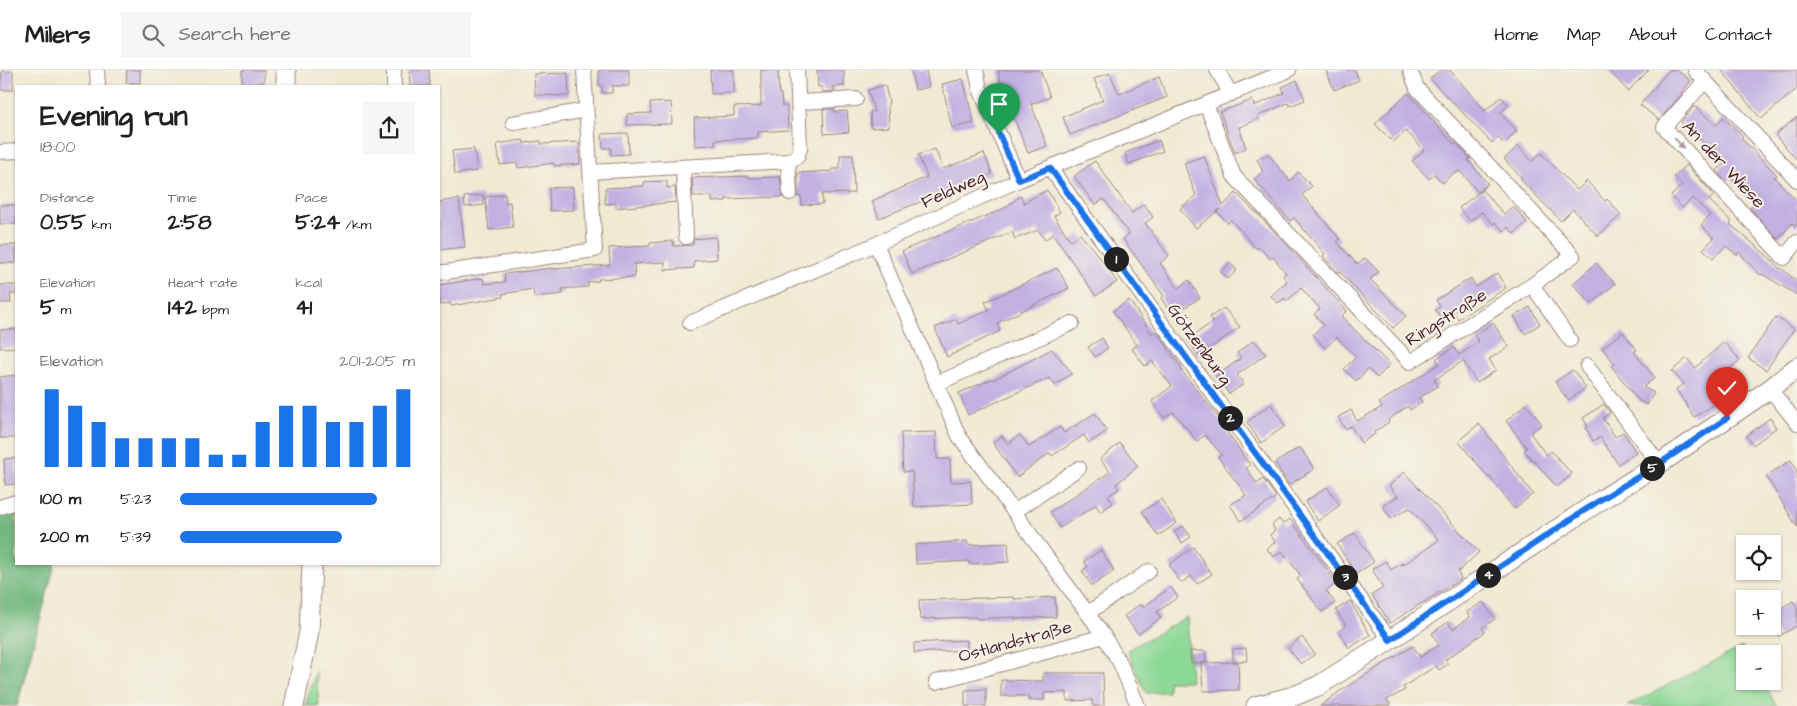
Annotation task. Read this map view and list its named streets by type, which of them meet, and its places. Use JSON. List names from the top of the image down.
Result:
{
  "streets": {
    "street": [
      "An der Wiese",
      "Feldweg",
      "Ringstraße",
      "Götzenburg",
      "Ostlandstraße"
    ]
  },
  "crossings": [
    ["Feldweg", "Ringstraße"],
    ["Feldweg", "Götzenburg"],
    ["Feldweg", "Ostlandstraße"]
  ],
  "page": {
    "header": "Milers",
    "search": "Search here",
    "nav": [
      "Home",
      "Map",
      "About",
      "Contact"
    ],
    "heading": ["Evening run", "18:00"],
    "stats": [
      ["Distance", "0.55 km"],
      ["Time", "2:58"],
      ["Pace", "5:24 /km"],
      ["Elevation", "5 m"],
      ["Heart rate", "142 bpm"],
      ["kcal", "41"]
    ],
    "pins": [
      "1",
      "2",
      "5",
      "4",
      "3"
    ],
    "chart": ["Elevation", "201–205 m"],
    "list": [
      {
        "name": "100 m",
        "note": "5:23"
      },
      {
        "name": "200 m",
        "note": "5:39"
      }
    ],
    "map_buttons": ["+", "−"]
  }
}
